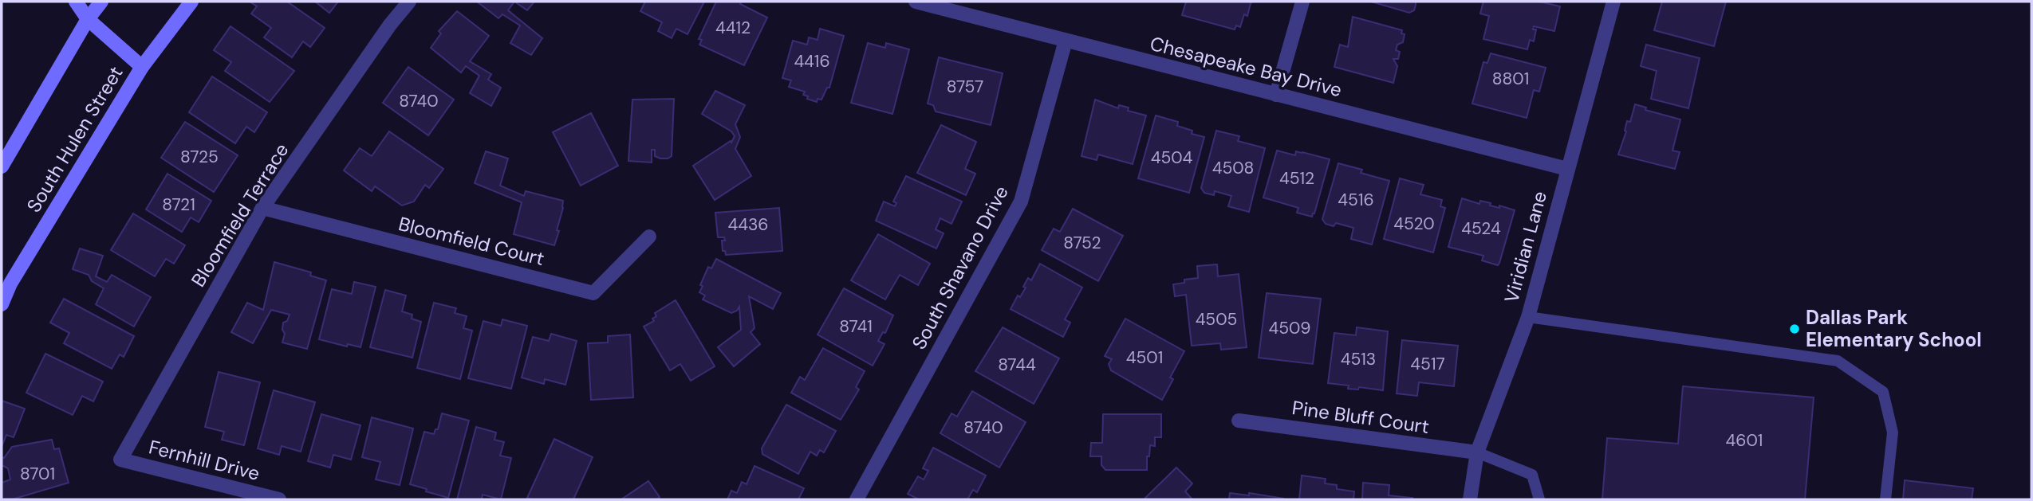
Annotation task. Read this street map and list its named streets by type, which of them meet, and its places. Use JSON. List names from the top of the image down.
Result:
{
  "streets": {
    "main road": ["South Hulen Street"],
    "street": [
      "Chesapeake Bay Drive",
      "Bloomfield Terrace",
      "Bloomfield Court",
      "Viridian Lane",
      "South Shavano Drive",
      "Pine Bluff Court",
      "Fernhill Drive"
    ]
  },
  "crossings": [
    ["Chesapeake Bay Drive", "Viridian Lane"],
    ["Chesapeake Bay Drive", "South Shavano Drive"],
    ["Bloomfield Terrace", "Bloomfield Court"],
    ["Bloomfield Terrace", "Fernhill Drive"],
    ["Viridian Lane", "Pine Bluff Court"]
  ],
  "places": ["Dallas Park Elementary School"],
  "house_numbers": [
    "4412",
    "4416",
    "8801",
    "8757",
    "8740",
    "8725",
    "4504",
    "4508",
    "4512",
    "4516",
    "8721",
    "4520",
    "4436",
    "4524",
    "8752",
    "4505",
    "8741",
    "4509",
    "4501",
    "4513",
    "4517",
    "8744",
    "8740",
    "4601",
    "8701"
  ]
}
